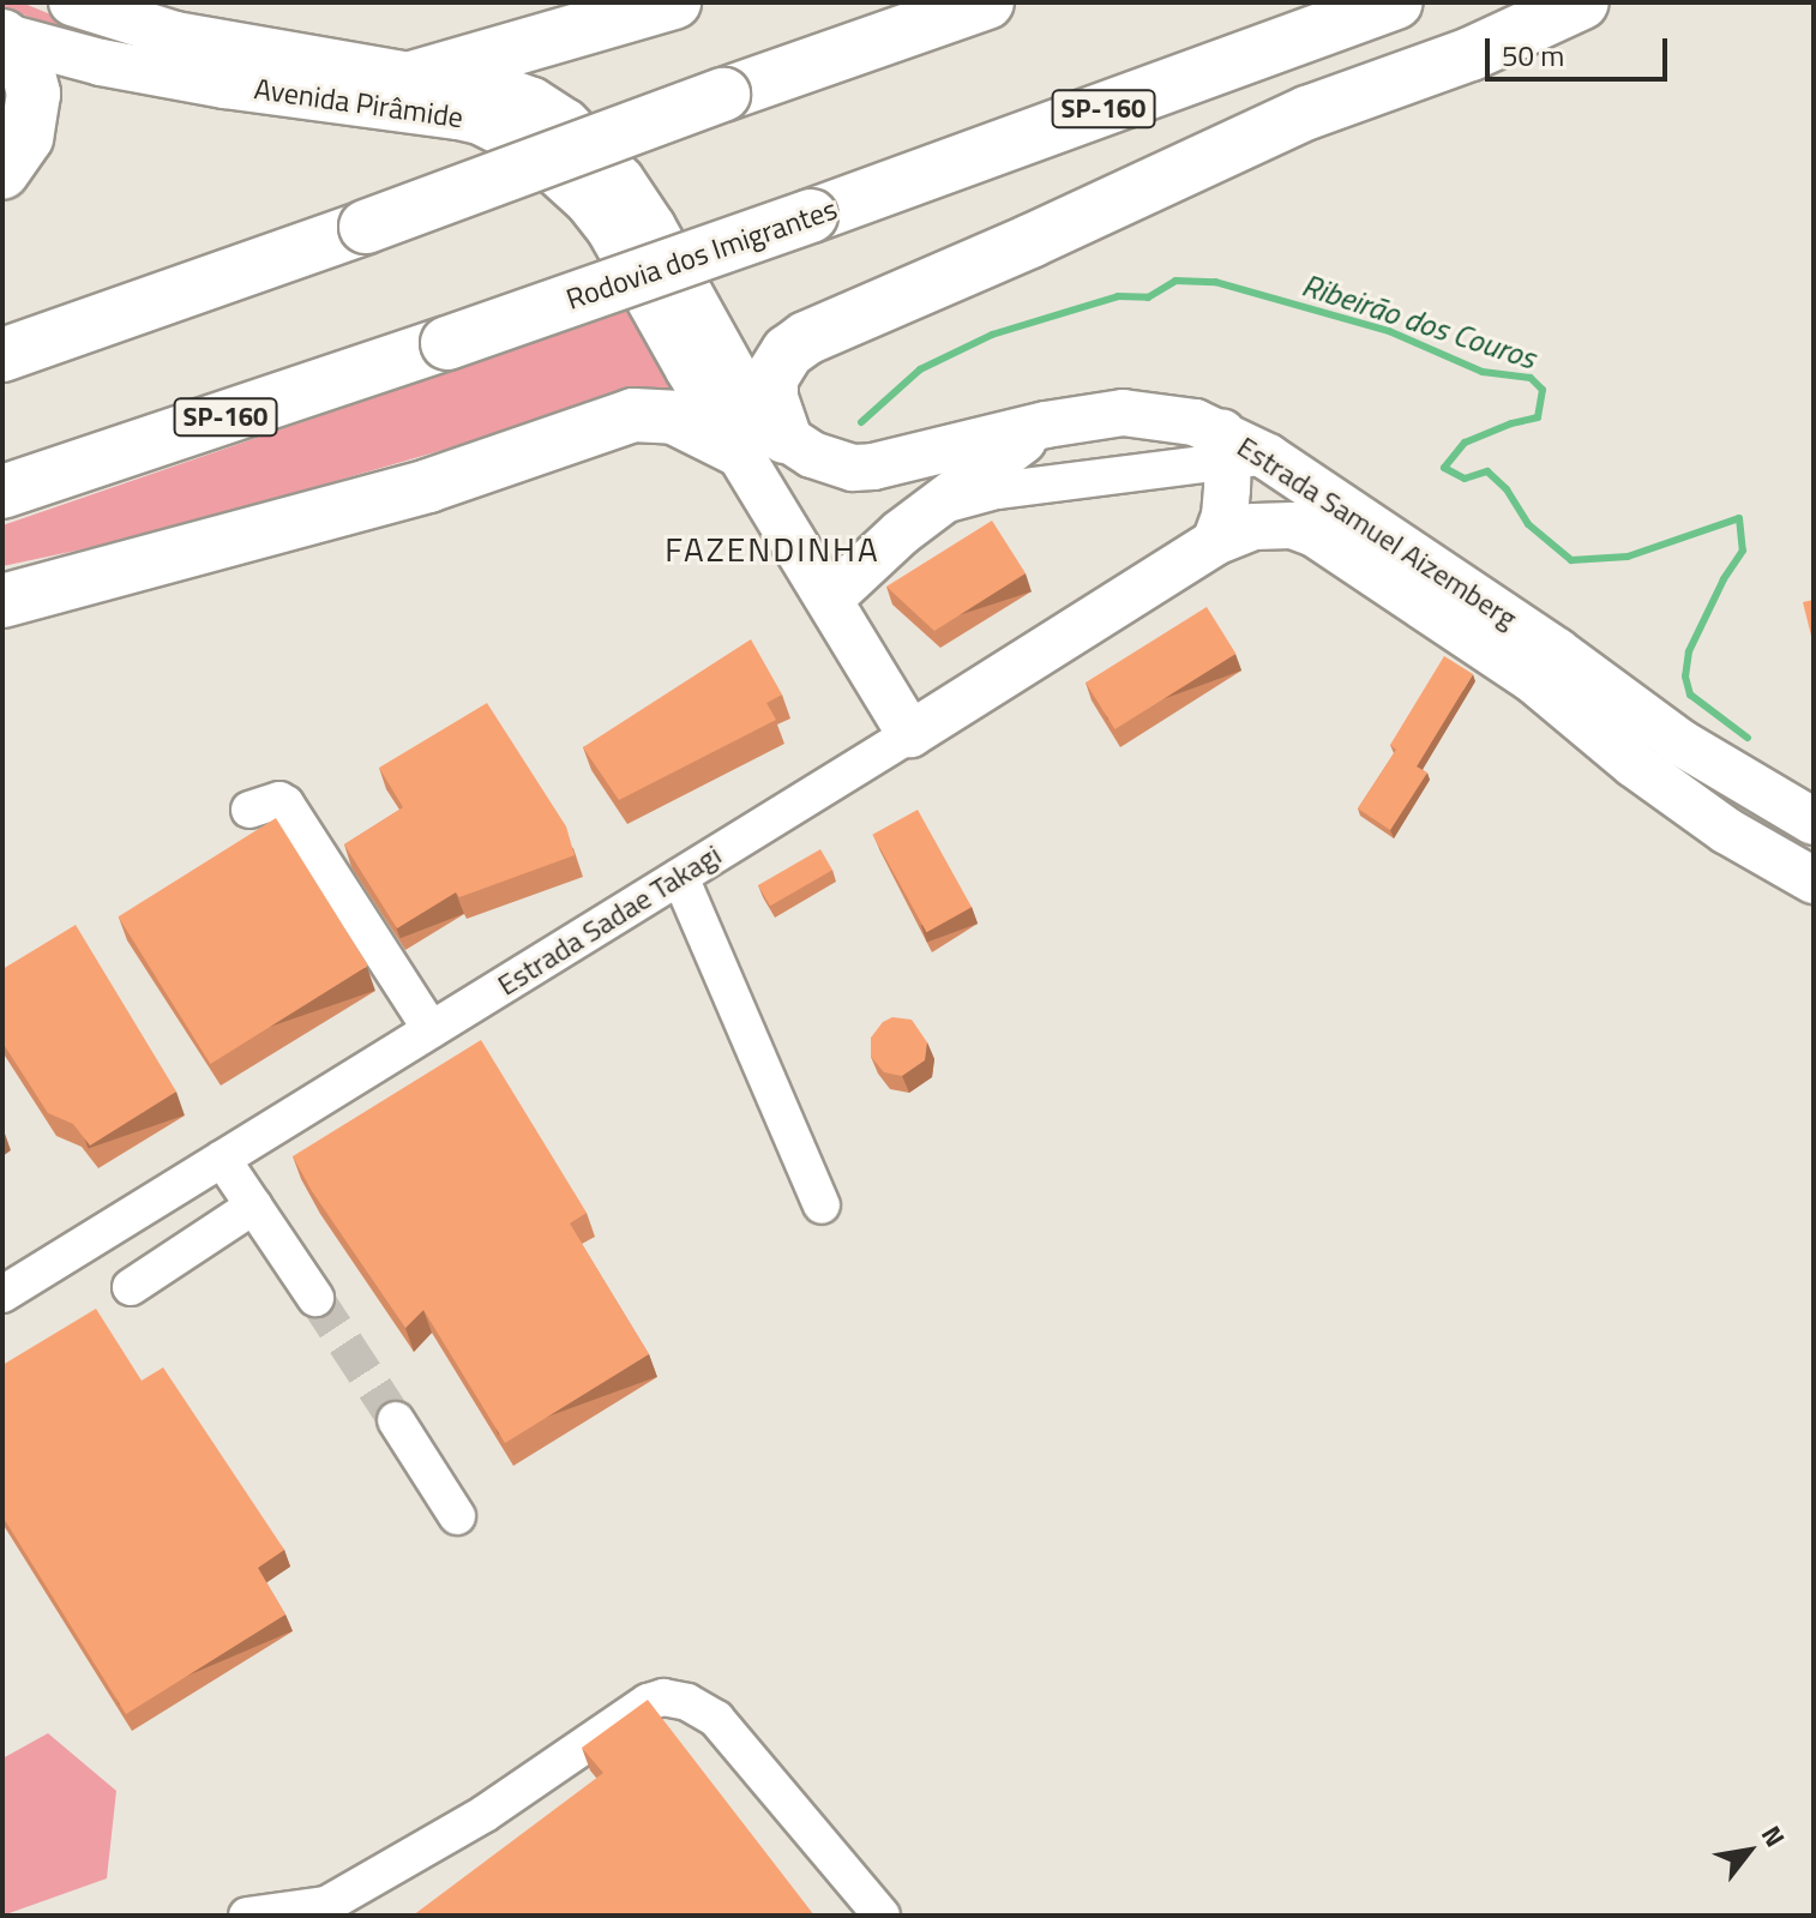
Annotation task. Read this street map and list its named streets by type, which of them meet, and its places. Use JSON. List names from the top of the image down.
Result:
{
  "streets": {
    "highway": ["SP-160", "Rodovia dos Imigrantes"],
    "main road": ["Avenida Pirâmide", "Estrada Samuel Aizemberg", "Estrada Sadae Takagi"]
  },
  "crossings": [
    ["Avenida Pirâmide", "Estrada Samuel Aizemberg"],
    ["Avenida Pirâmide", "Estrada Sadae Takagi"],
    ["Estrada Samuel Aizemberg", "Estrada Sadae Takagi"]
  ],
  "districts": ["FAZENDINHA"],
  "water": ["Ribeirão dos Couros"],
  "scale_bar": "50 m",
  "north": "top right"
}
